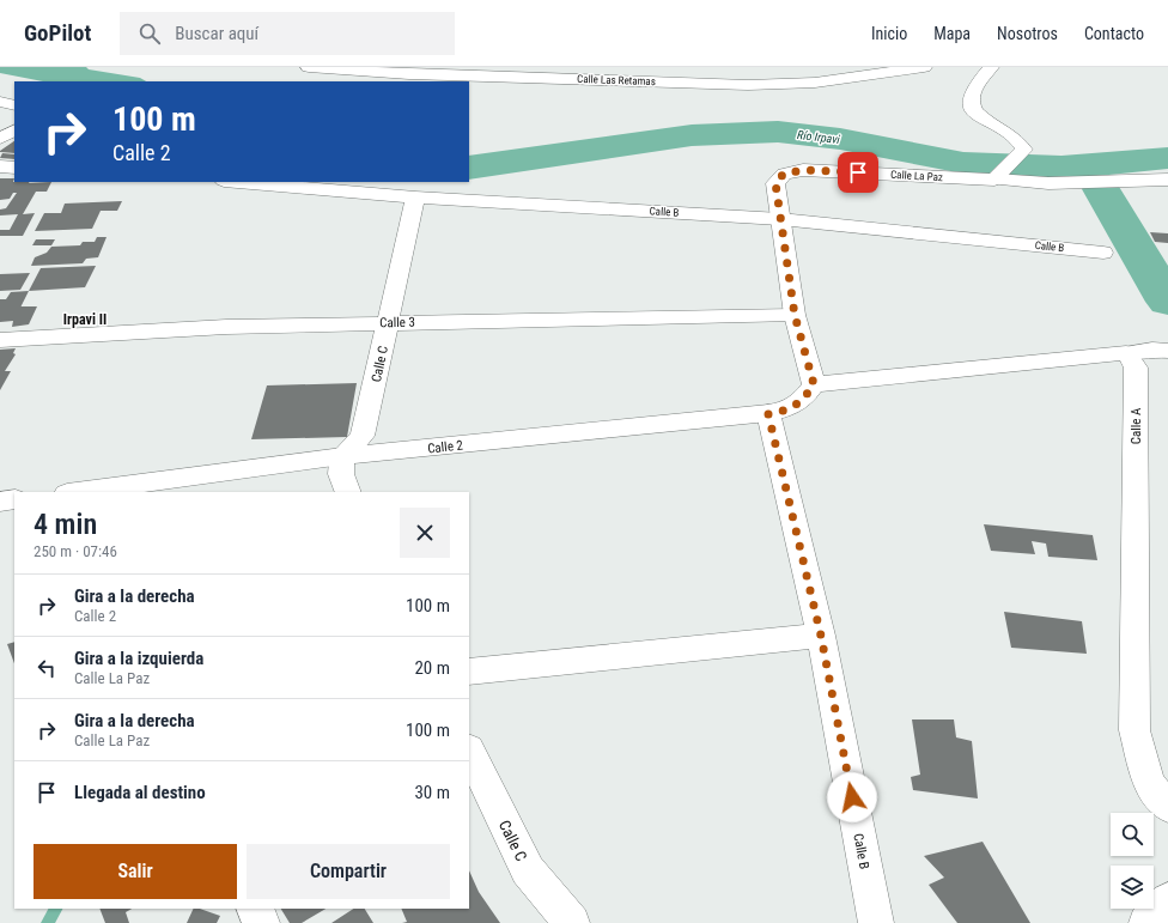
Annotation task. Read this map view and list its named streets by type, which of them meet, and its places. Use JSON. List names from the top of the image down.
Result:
{
  "streets": {
    "street": [
      "Calle Las Retamas",
      "Calle La Paz",
      "Calle B",
      "Calle 3",
      "Calle C",
      "Calle A",
      "Calle 2"
    ]
  },
  "crossings": [
    ["Calle La Paz", "Calle B"],
    ["Calle La Paz", "Calle 3"],
    ["Calle La Paz", "Calle 2"],
    ["Calle B", "Calle C"],
    ["Calle B", "Calle 2"],
    ["Calle 3", "Calle C"],
    ["Calle C", "Calle 2"]
  ],
  "districts": ["Irpavi II"],
  "water": ["Río Irpavi"],
  "page": {
    "header": "GoPilot",
    "search": "Buscar aquí",
    "nav": [
      "Inicio",
      "Mapa",
      "Nosotros",
      "Contacto"
    ],
    "turn": ["100 m", "Calle 2"],
    "heading": ["4 min", "250 m · 07:46"],
    "list": [
      {
        "name": "Gira a la derecha",
        "note": "Calle 2",
        "value": "100 m"
      },
      {
        "name": "Gira a la izquierda",
        "note": "Calle La Paz",
        "value": "20 m"
      },
      {
        "name": "Gira a la derecha",
        "note": "Calle La Paz",
        "value": "100 m"
      },
      {
        "name": "Llegada al destino",
        "value": "30 m"
      }
    ],
    "buttons": ["Salir", "Compartir"]
  }
}
